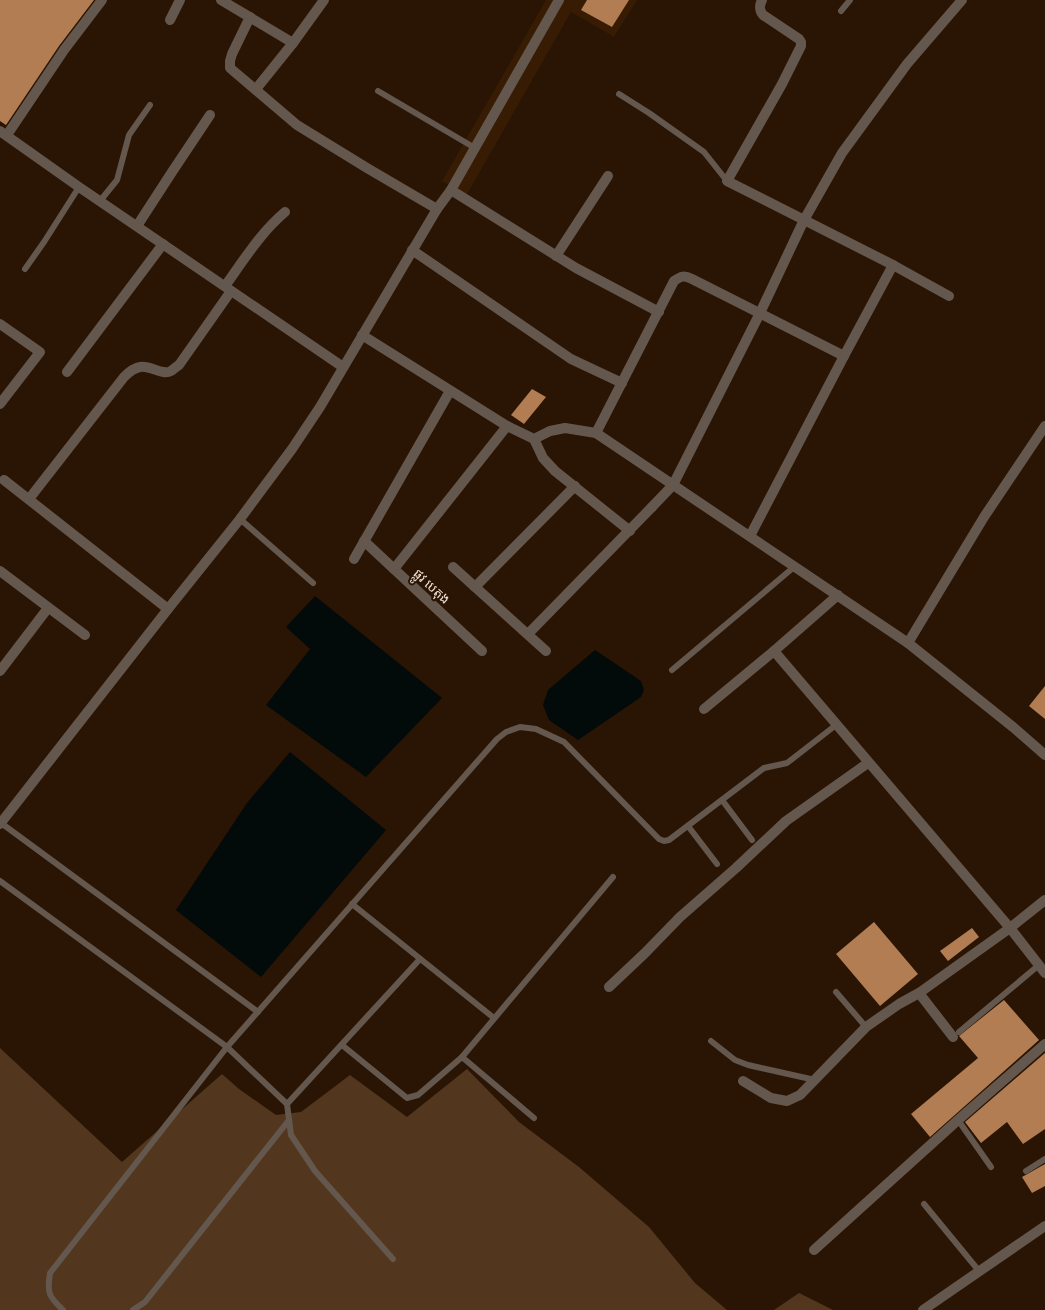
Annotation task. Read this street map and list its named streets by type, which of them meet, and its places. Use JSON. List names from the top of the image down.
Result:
{
  "streets": {
    "street": ["ផ្លូវ បេតុង"]
  }
}
